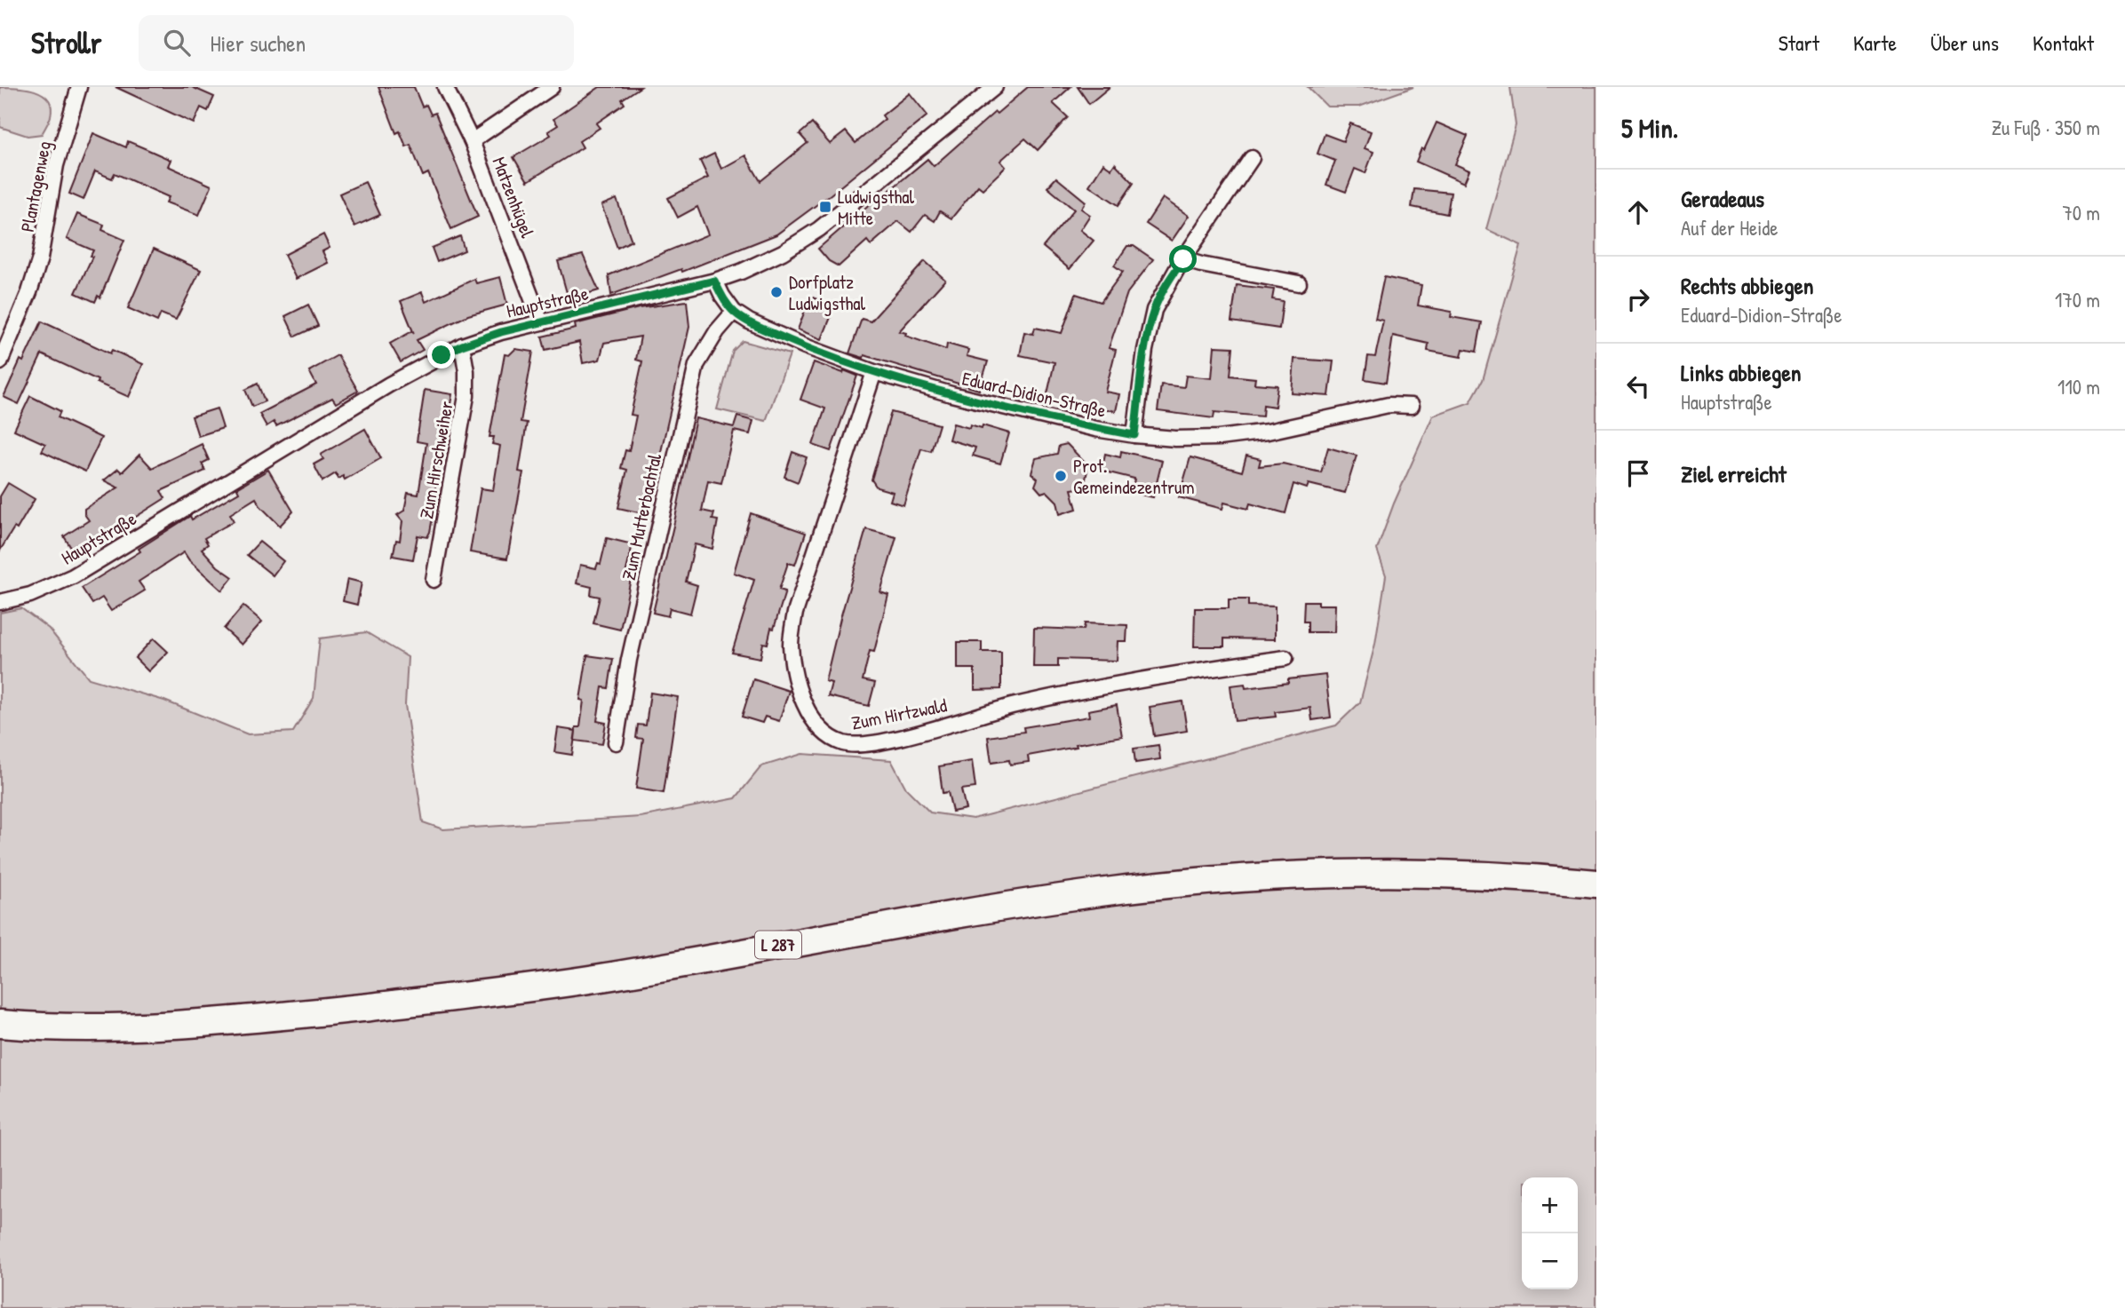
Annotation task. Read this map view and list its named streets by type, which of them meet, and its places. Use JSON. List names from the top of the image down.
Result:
{
  "streets": {
    "highway": ["L 287"],
    "street": [
      "Plantagenweg",
      "Matzenhügel",
      "Hauptstraße",
      "Eduard-Didion-Straße",
      "Zum Hirschweiher",
      "Zum Mutterbachtal",
      "Zum Hirtzwald"
    ]
  },
  "crossings": [
    ["Matzenhügel", "Hauptstraße"],
    ["Hauptstraße", "Eduard-Didion-Straße"],
    ["Hauptstraße", "Zum Hirschweiher"],
    ["Eduard-Didion-Straße", "Zum Mutterbachtal"],
    ["Eduard-Didion-Straße", "Zum Hirtzwald"]
  ],
  "places": {
    "transit": ["Ludwigsthal Mitte"],
    "other": ["Dorfplatz Ludwigsthal", "Prot. Gemeindezentrum"]
  },
  "page": {
    "header": "Strollr",
    "search": "Hier suchen",
    "nav": [
      "Start",
      "Karte",
      "Über uns",
      "Kontakt"
    ],
    "heading": ["5 Min.", "Zu Fuß · 350 m"],
    "list": [
      ["Geradeaus", "Auf der Heide", "70 m"],
      ["Rechts abbiegen", "Eduard-Didion-Straße", "170 m"],
      ["Links abbiegen", "Hauptstraße", "110 m"],
      "Ziel erreicht"
    ],
    "map_buttons": ["+", "−"]
  }
}
